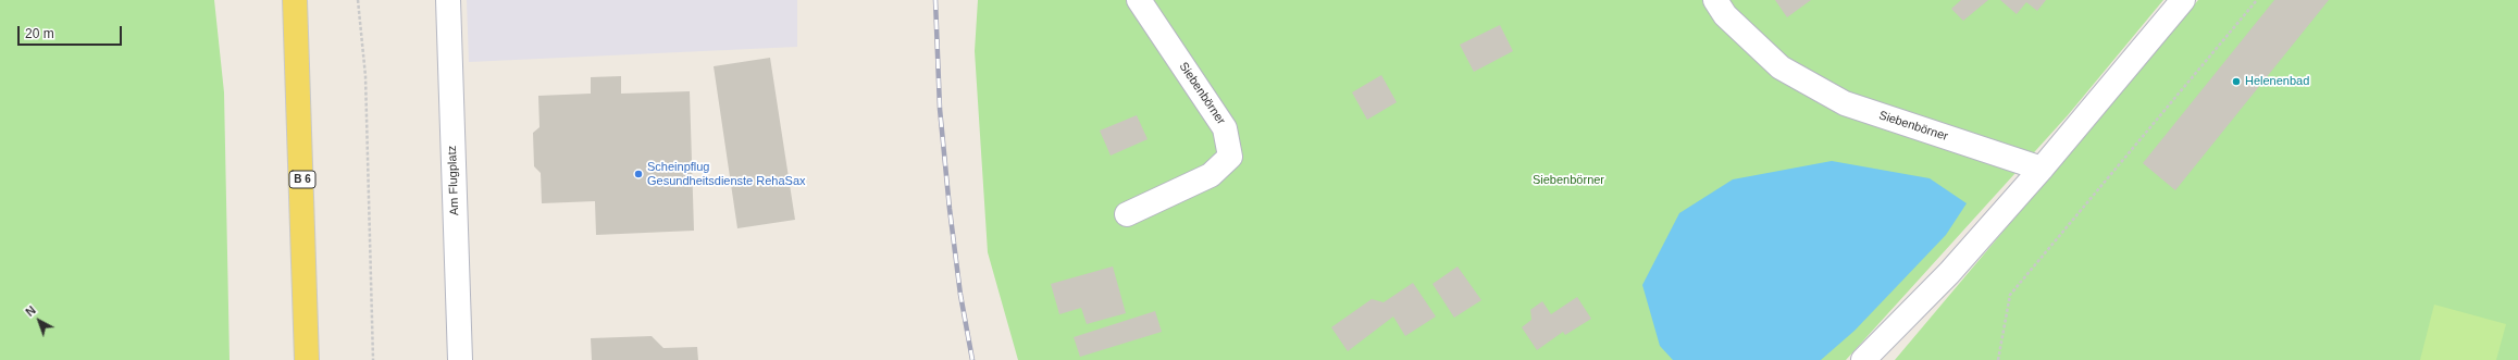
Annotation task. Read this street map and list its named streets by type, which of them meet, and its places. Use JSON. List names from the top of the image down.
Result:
{
  "streets": {
    "main road": ["B 6"],
    "street": ["Siebenbörner", "Am Flugplatz"]
  },
  "parks": ["Siebenbörner"],
  "places": ["Helenenbad", "Scheinpflug Gesundheitsdienste RehaSax"],
  "scale_bar": "20 m",
  "north": "top left"
}
